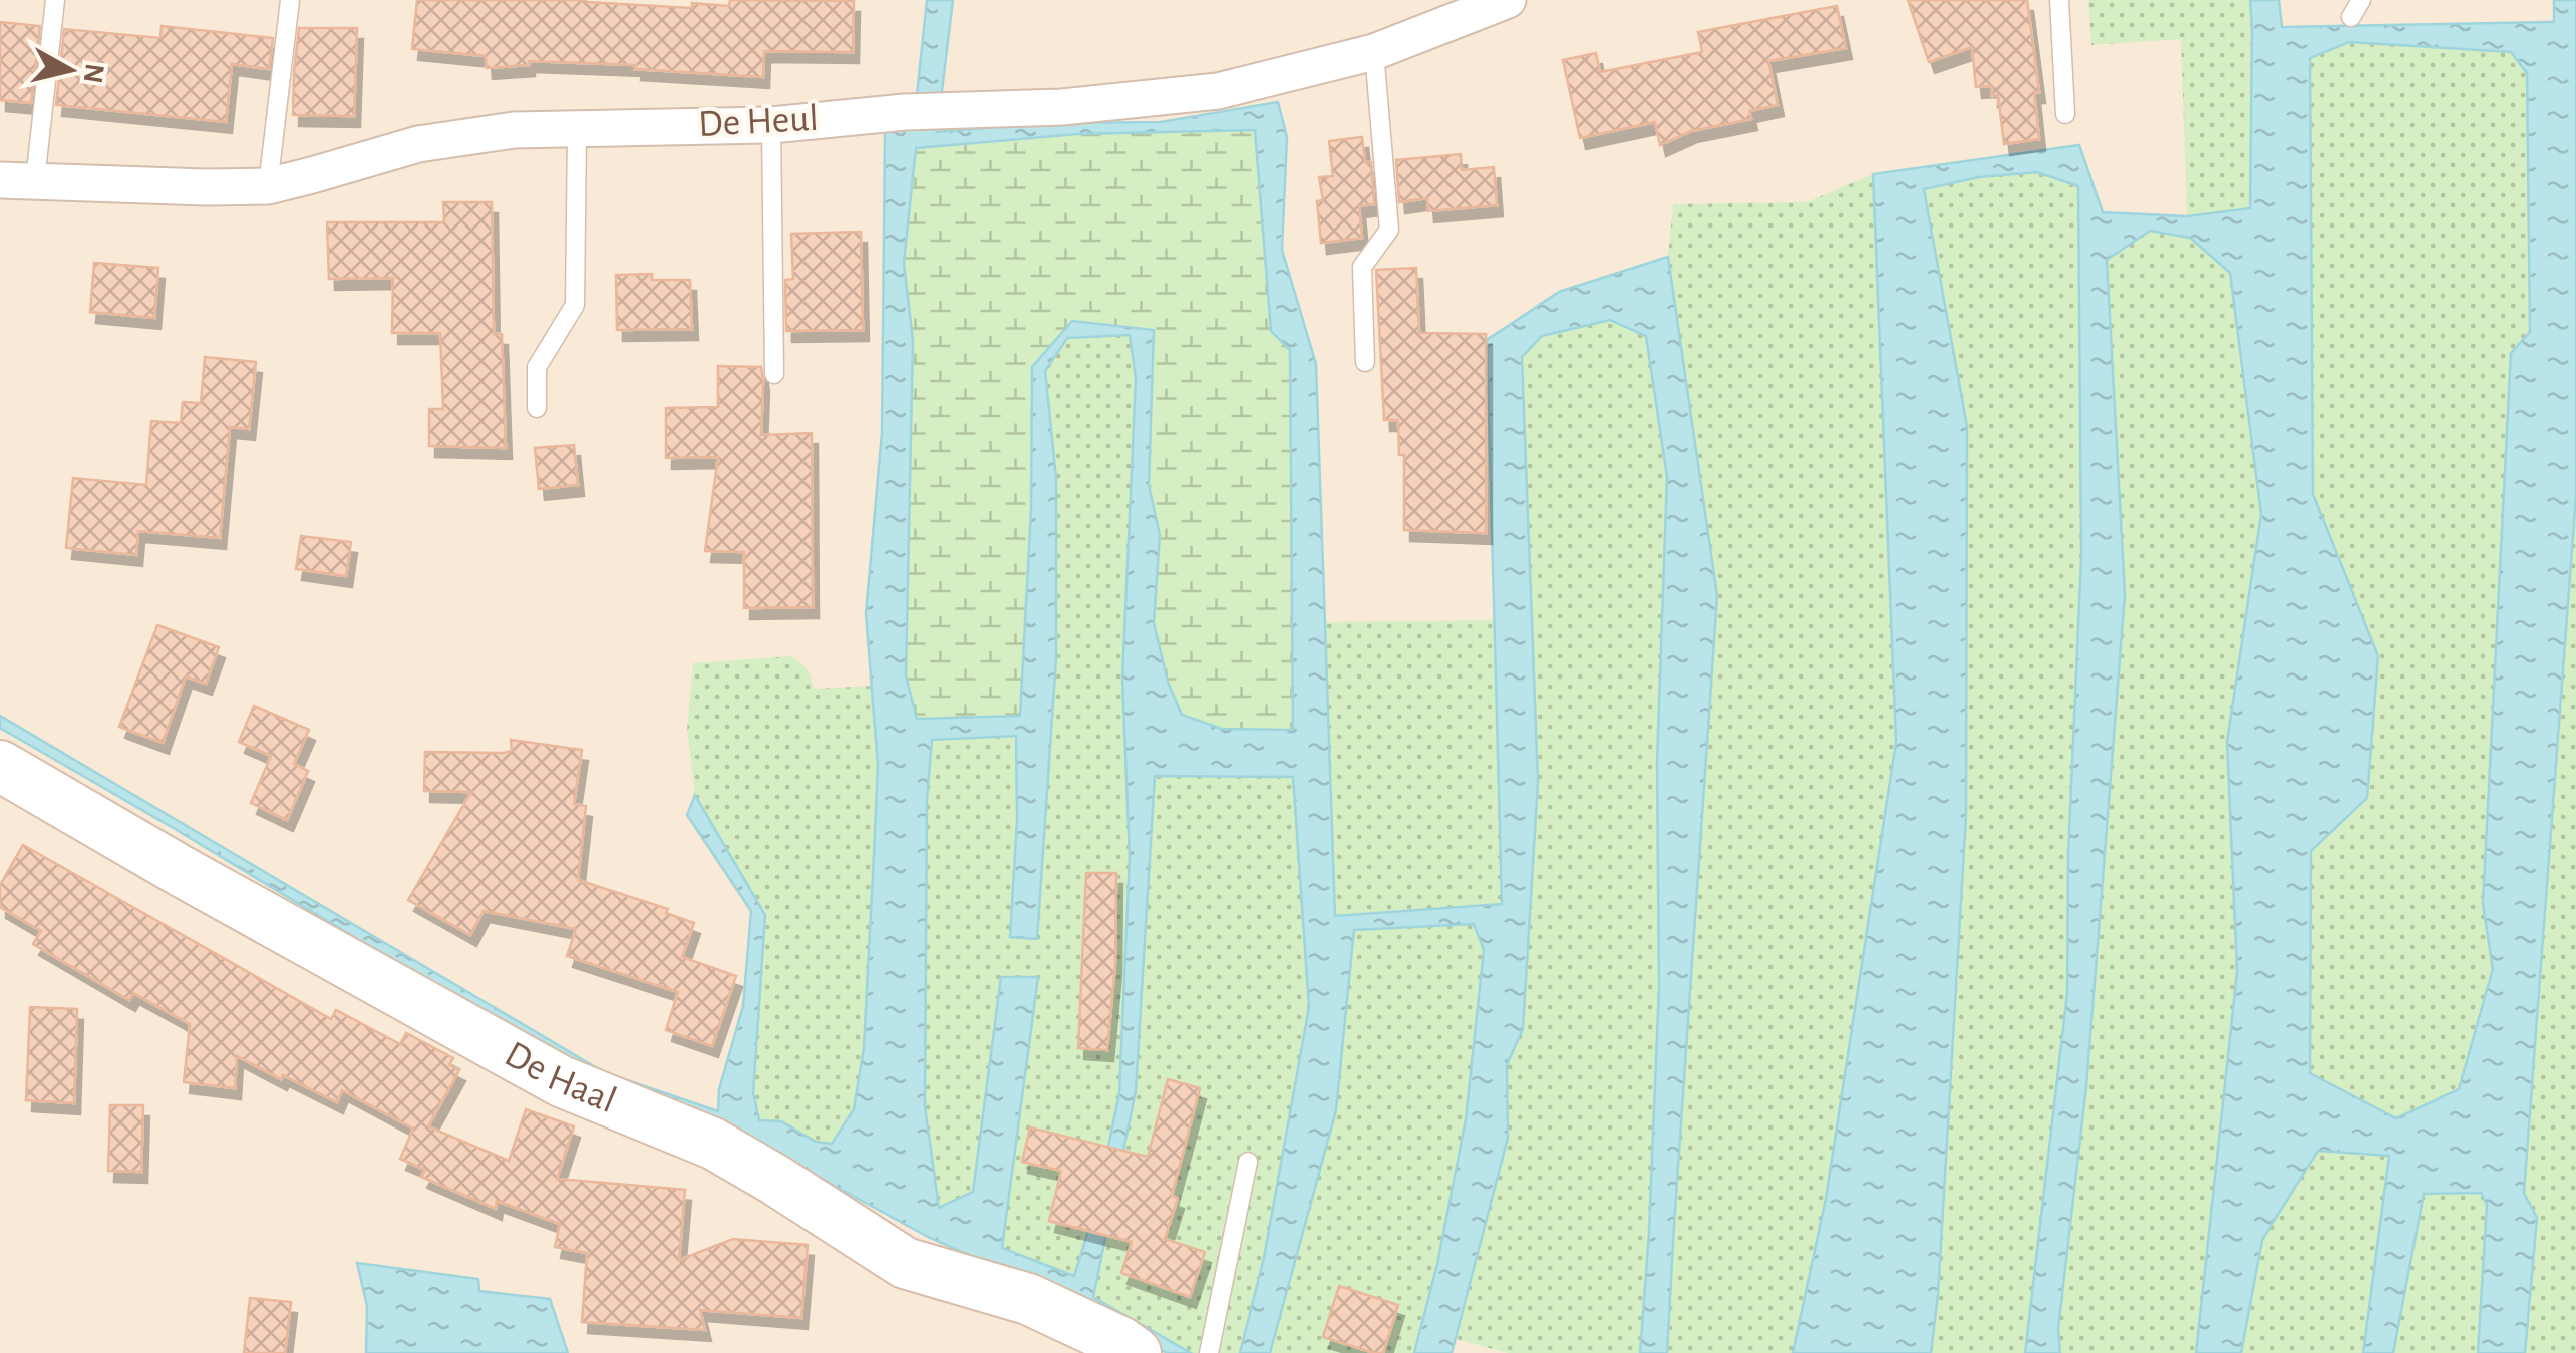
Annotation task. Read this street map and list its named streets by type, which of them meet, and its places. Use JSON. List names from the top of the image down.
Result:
{
  "streets": {
    "street": ["De Heul", "De Haal"]
  },
  "north": "right"
}
